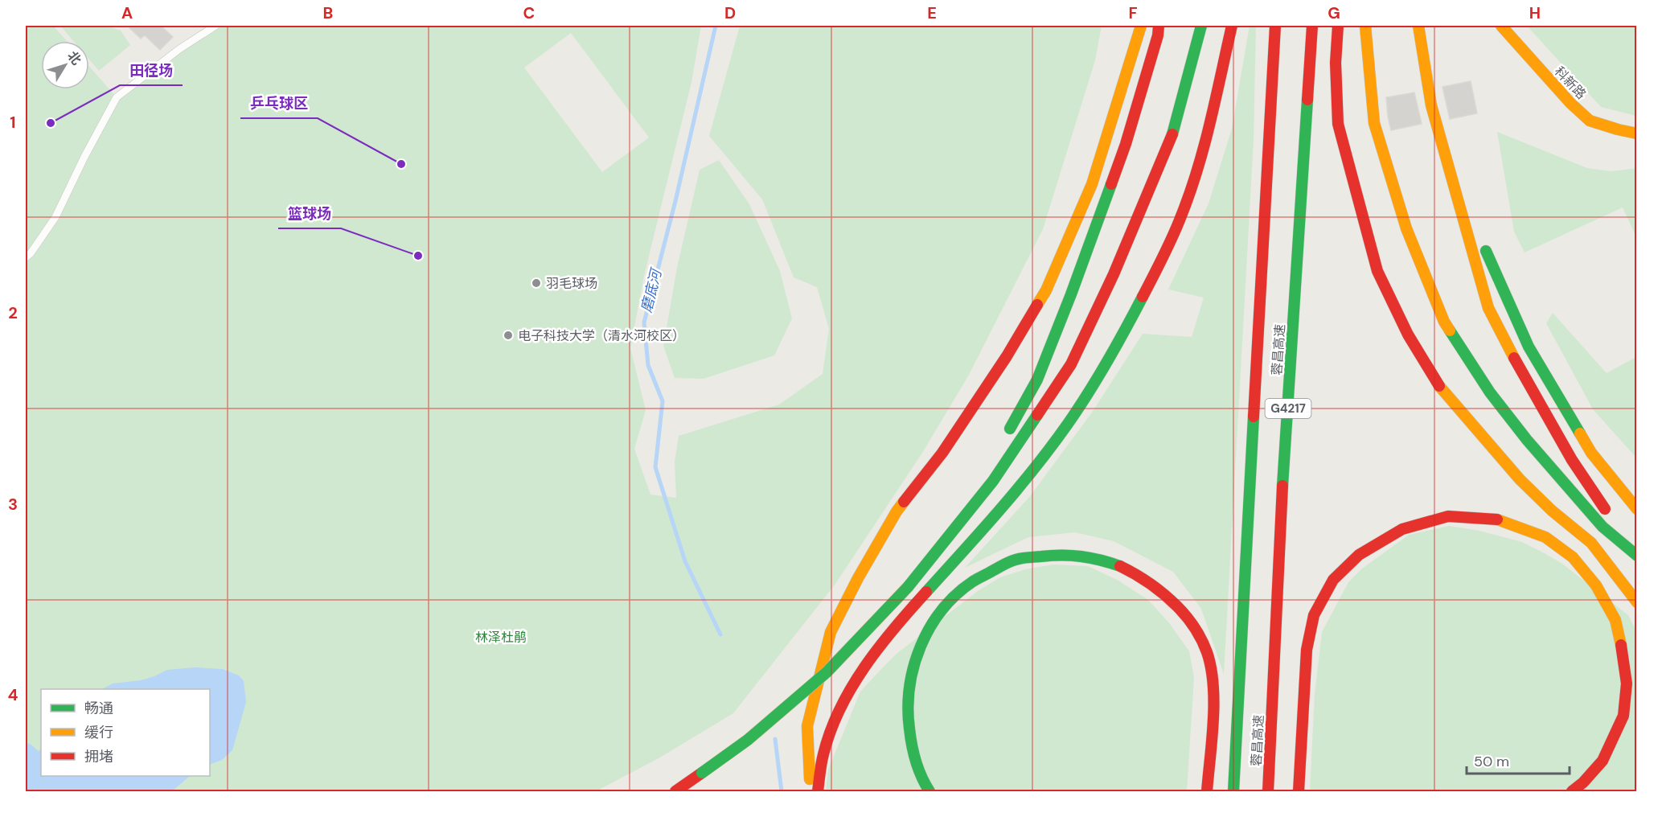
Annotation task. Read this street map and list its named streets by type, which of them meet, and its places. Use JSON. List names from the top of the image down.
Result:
{
  "streets": {
    "main road": ["科新路", "蓉昌高速", "G4217"]
  },
  "water": ["磨底河"],
  "parks": ["林泽杜鹃"],
  "places": [
    "田径场",
    "乒乓球区",
    "篮球场",
    "羽毛球场",
    "电子科技大学（清水河校区）"
  ],
  "legend": ["畅通", "缓行", "拥堵"],
  "scale_bar": "50 m",
  "north": "top right",
  "grid": {
    "columns": [
      "A",
      "B",
      "C",
      "D",
      "E",
      "F",
      "G",
      "H"
    ],
    "rows": [
      "1",
      "2",
      "3",
      "4"
    ]
  }
}
